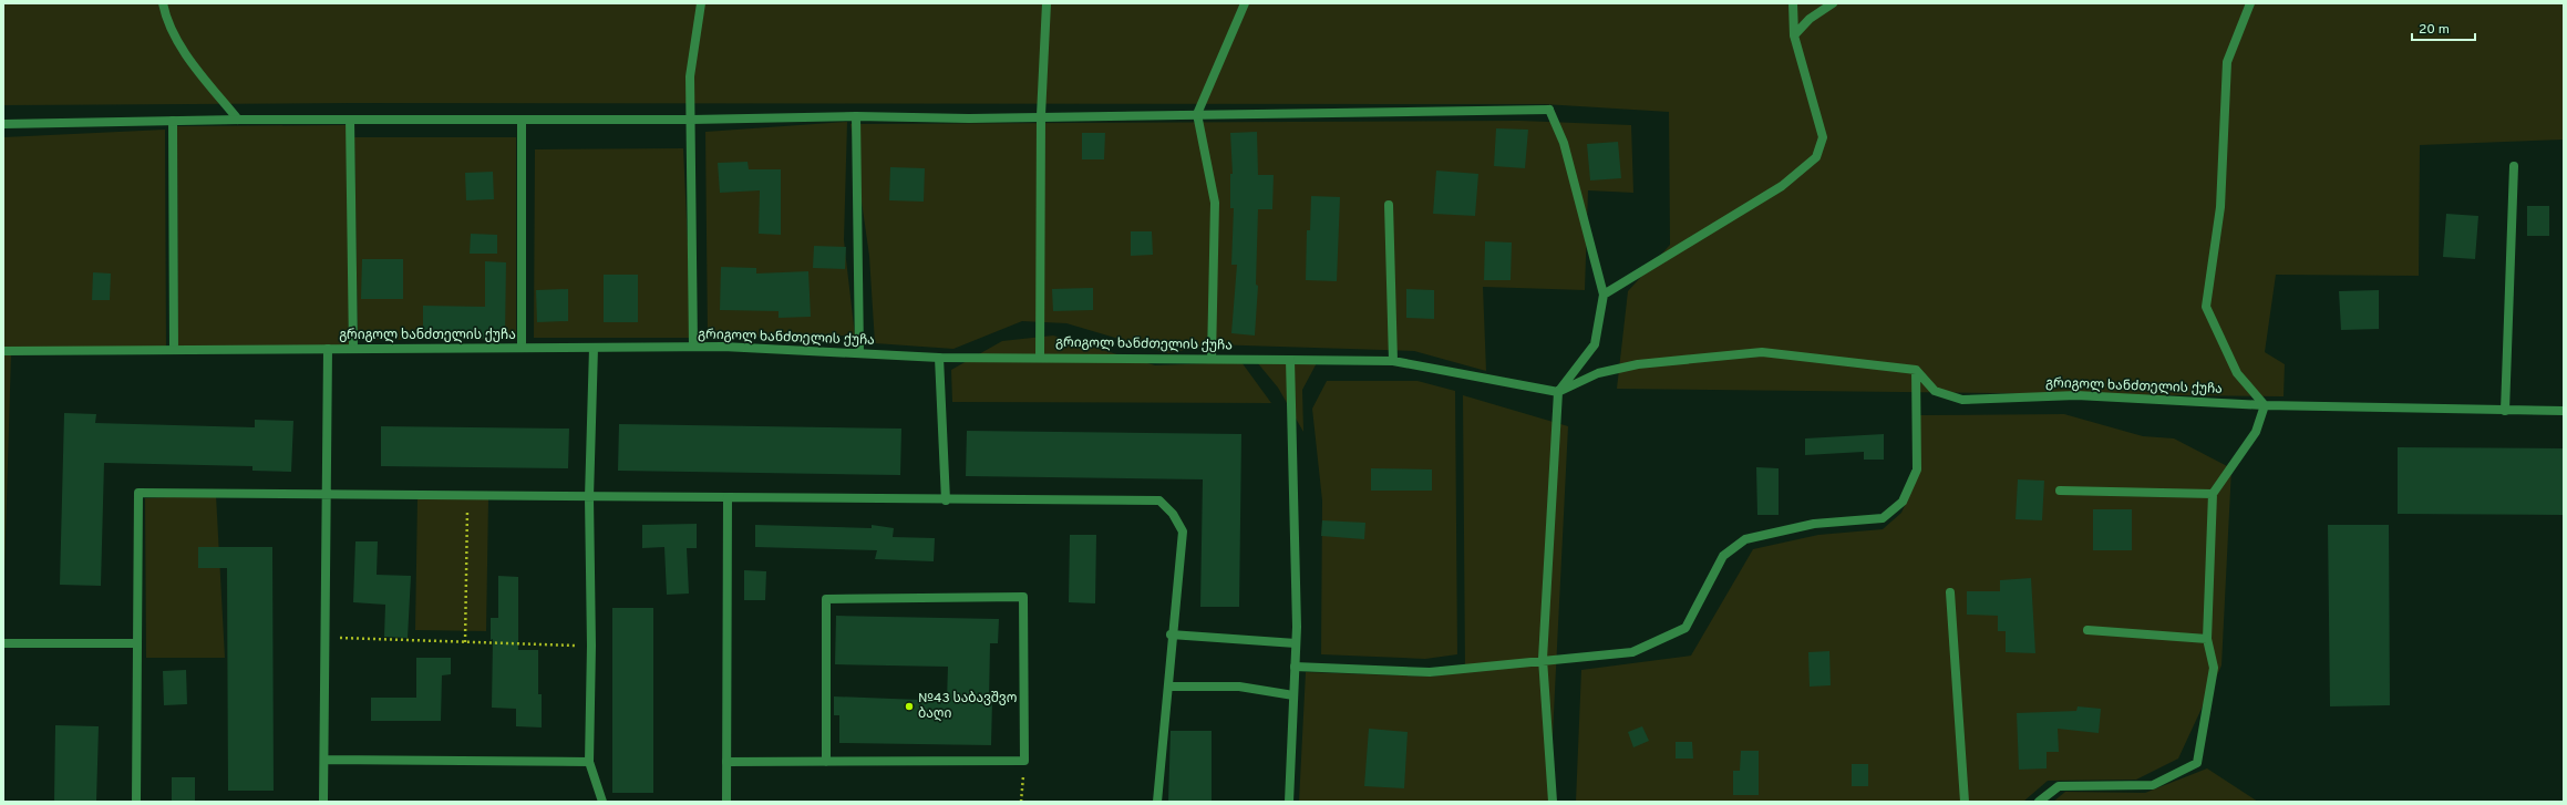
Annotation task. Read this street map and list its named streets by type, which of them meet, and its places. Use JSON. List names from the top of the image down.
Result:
{
  "streets": {
    "street": ["გრიგოლ ხანძთელის ქუჩა"]
  },
  "places": ["№43 საბავშვო ბაღი"],
  "scale_bar": "20 m"
}
